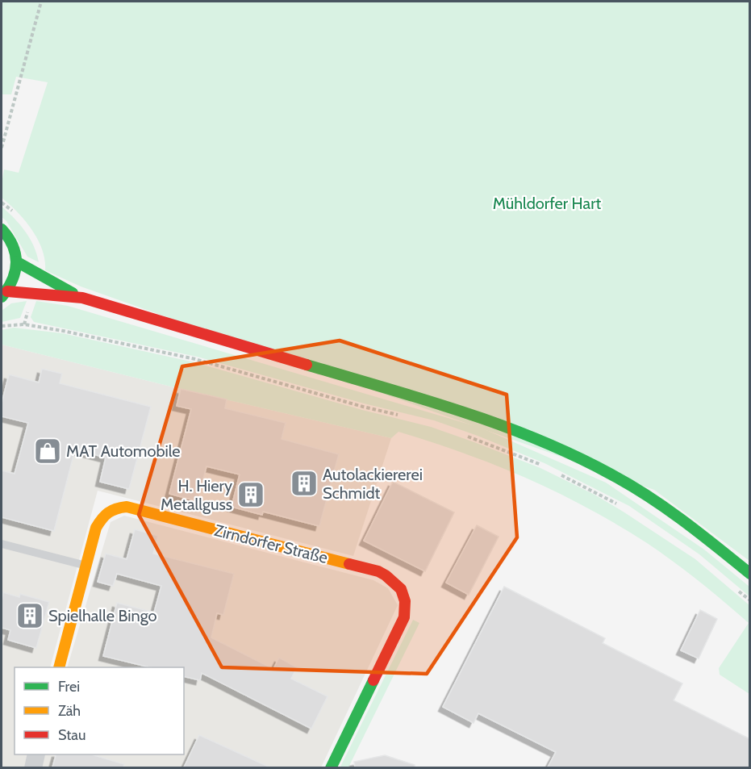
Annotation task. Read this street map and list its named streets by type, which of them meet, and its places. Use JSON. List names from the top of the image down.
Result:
{
  "streets": {
    "main road": ["Zirndorfer Straße"]
  },
  "parks": ["Mühldorfer Hart"],
  "places": {
    "shop": ["MAT Automobile"],
    "building": ["Autolackiererei Schmidt", "H. Hiery Metallguss", "Spielhalle Bingo"]
  },
  "legend": ["Frei", "Zäh", "Stau"]
}
